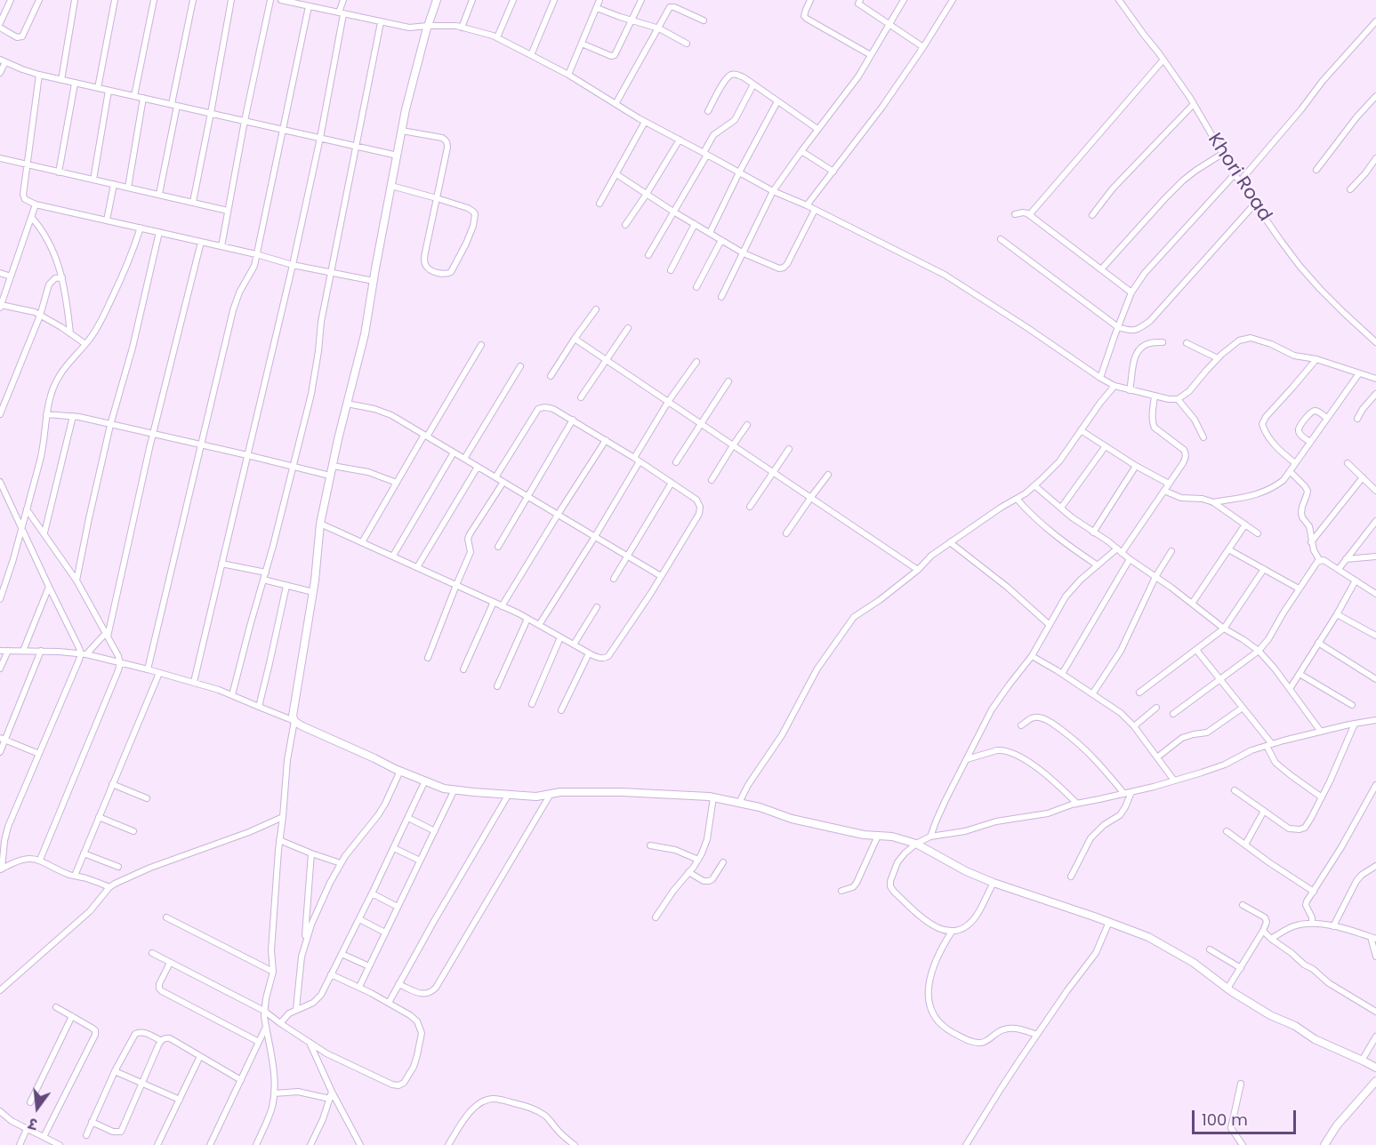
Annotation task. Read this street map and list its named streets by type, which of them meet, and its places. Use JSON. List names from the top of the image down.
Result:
{
  "streets": {
    "street": ["Khori Road"]
  },
  "scale_bar": "100 m",
  "north": "bottom"
}
